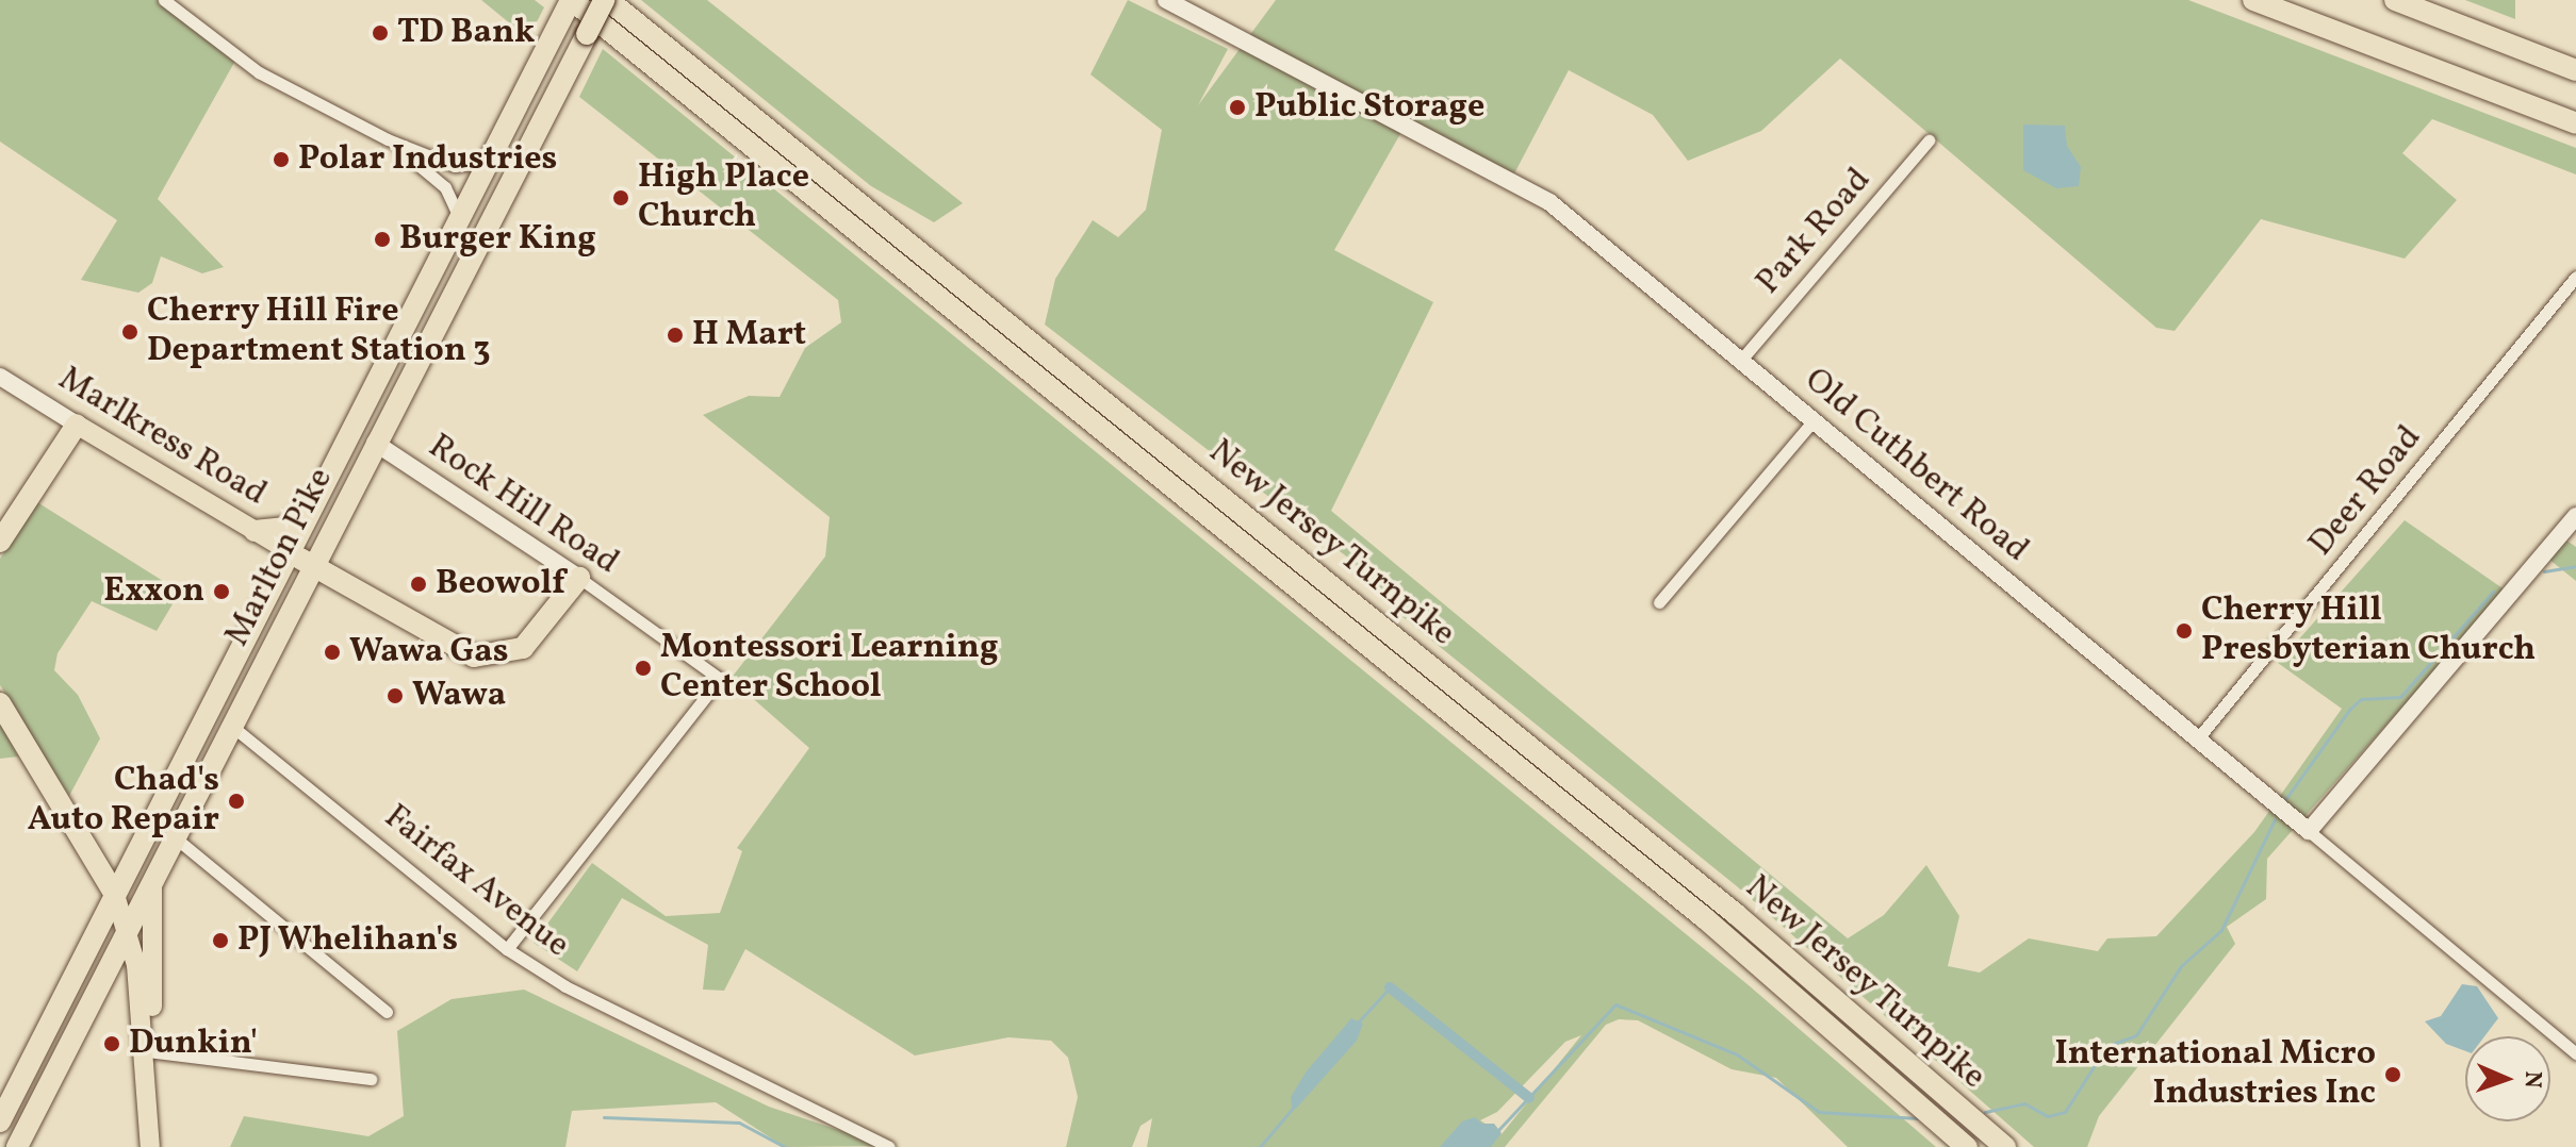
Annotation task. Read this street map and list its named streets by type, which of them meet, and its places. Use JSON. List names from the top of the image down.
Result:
{
  "streets": {
    "highway": ["New Jersey Turnpike", "Marlton Pike"],
    "main road": ["Marlkress Road"],
    "street": [
      "Park Road",
      "Old Cuthbert Road",
      "Deer Road",
      "Rock Hill Road",
      "Fairfax Avenue"
    ]
  },
  "crossings": [
    ["Park Road", "Old Cuthbert Road"],
    ["Marlkress Road", "Marlton Pike"],
    ["Old Cuthbert Road", "Deer Road"],
    ["Rock Hill Road", "Marlton Pike"],
    ["Rock Hill Road", "Fairfax Avenue"],
    ["New Jersey Turnpike", "Marlton Pike"],
    ["Marlton Pike", "Fairfax Avenue"]
  ],
  "places": [
    "TD Bank",
    "Public Storage",
    "Polar Industries",
    "High Place Church",
    "Burger King",
    "Cherry Hill Fire Department Station 3",
    "H Mart",
    "Beowolf",
    "Exxon",
    "Cherry Hill Presbyterian Church",
    "Wawa Gas",
    "Montessori Learning Center School",
    "Wawa",
    "Chad's Auto Repair",
    "PJ Whelihan's",
    "Dunkin'",
    "International Micro Industries Inc"
  ],
  "north": "right"
}
